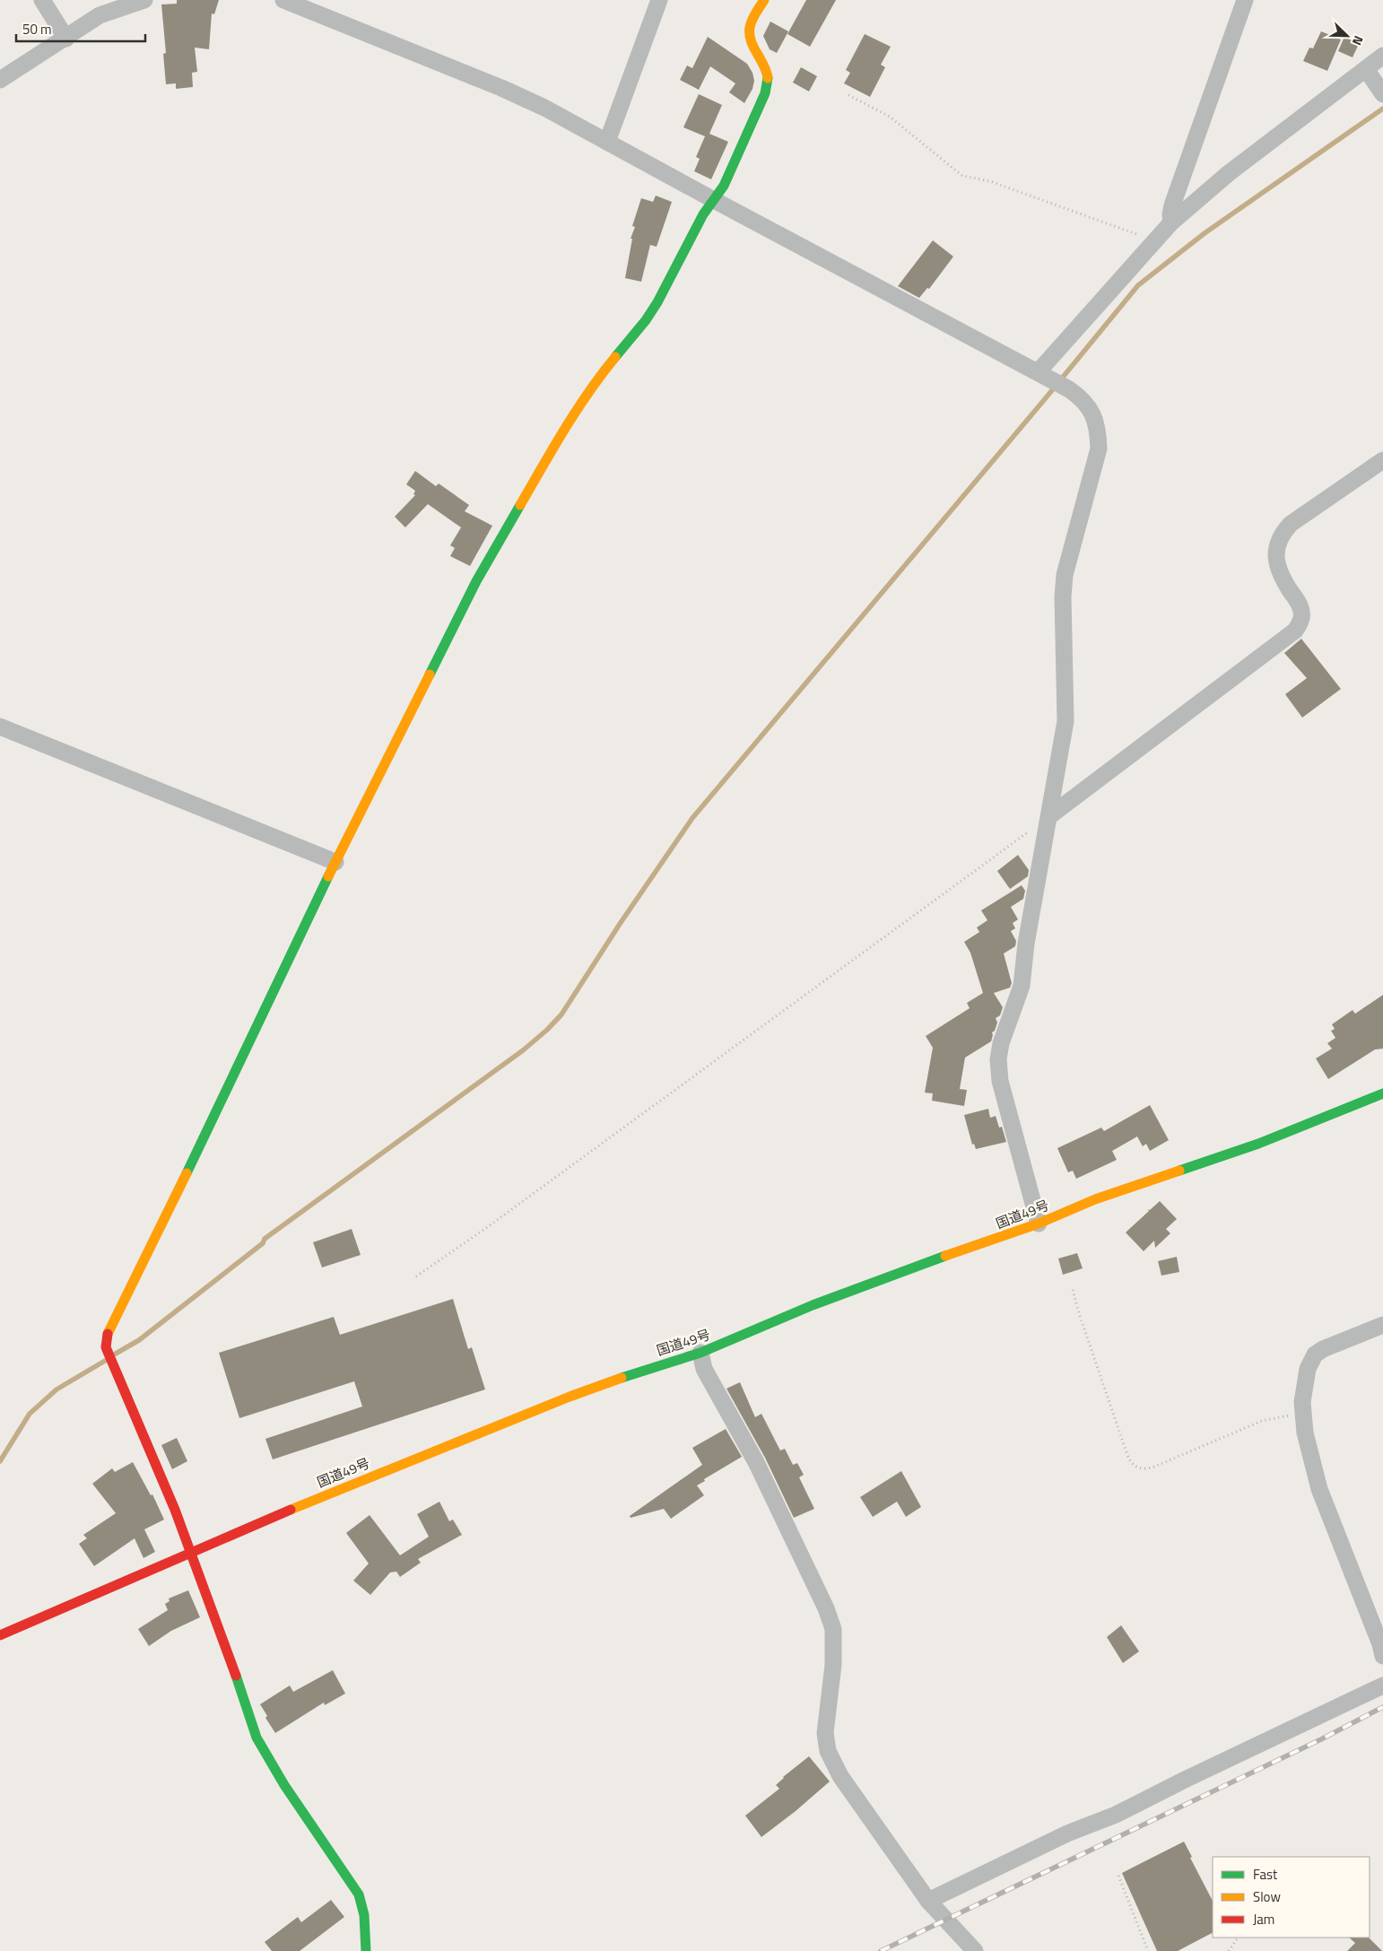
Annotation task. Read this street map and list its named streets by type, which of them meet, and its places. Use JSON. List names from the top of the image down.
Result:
{
  "streets": {
    "main road": ["国道49号"]
  },
  "legend": ["Fast", "Slow", "Jam"],
  "scale_bar": "50 m",
  "north": "bottom right"
}
